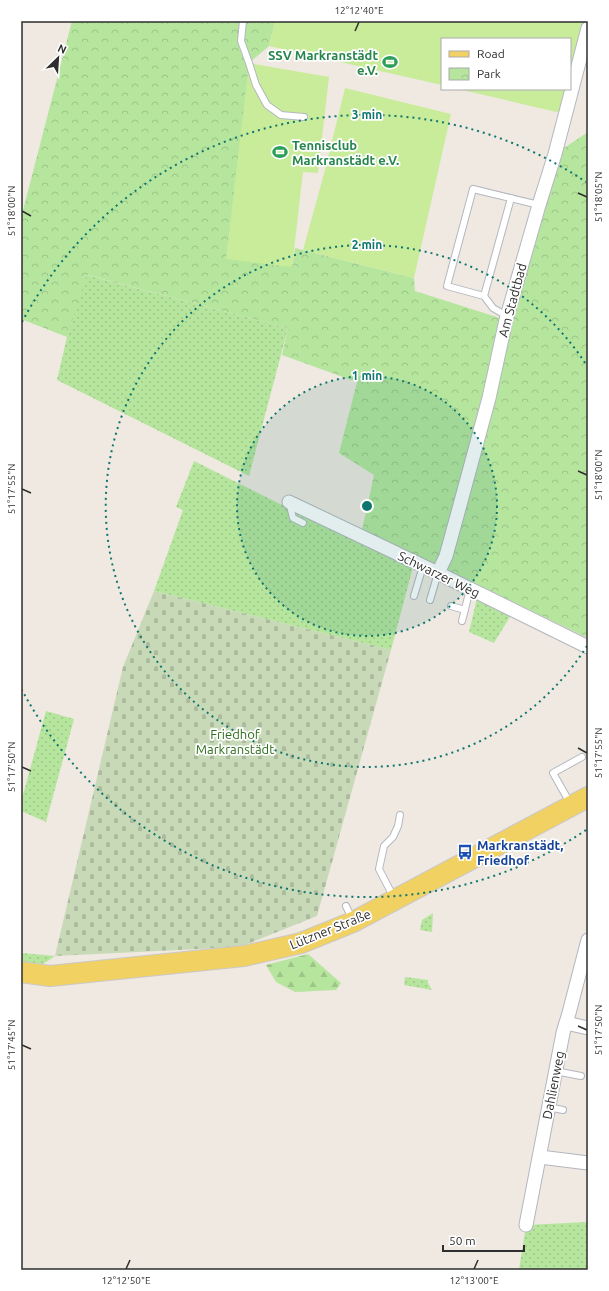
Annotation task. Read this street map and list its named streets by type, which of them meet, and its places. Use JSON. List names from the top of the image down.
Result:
{
  "streets": {
    "main road": ["Lützner Straße"],
    "street": ["Am Stadtbad", "Schwarzer Weg", "Dahlienweg"]
  },
  "crossings": [
    ["Am Stadtbad", "Schwarzer Weg"]
  ],
  "parks": ["Friedhof Markranstädt"],
  "places": {
    "sports": ["SSV Markranstädt e.V.", "Tennisclub Markranstädt e.V."],
    "bus stop": ["Markranstädt, Friedhof"]
  },
  "legend": ["Road", "Park"],
  "scale_bar": "50 m",
  "north": "top right",
  "coordinates": [
    "12°12'40\"E",
    "51°18'05\"N",
    "51°18'00\"N",
    "51°17'55\"N",
    "51°17'50\"N",
    "51°17'45\"N",
    "12°12'50\"E",
    "12°13'00\"E"
  ],
  "rings": ["3 min", "2 min", "1 min"]
}
